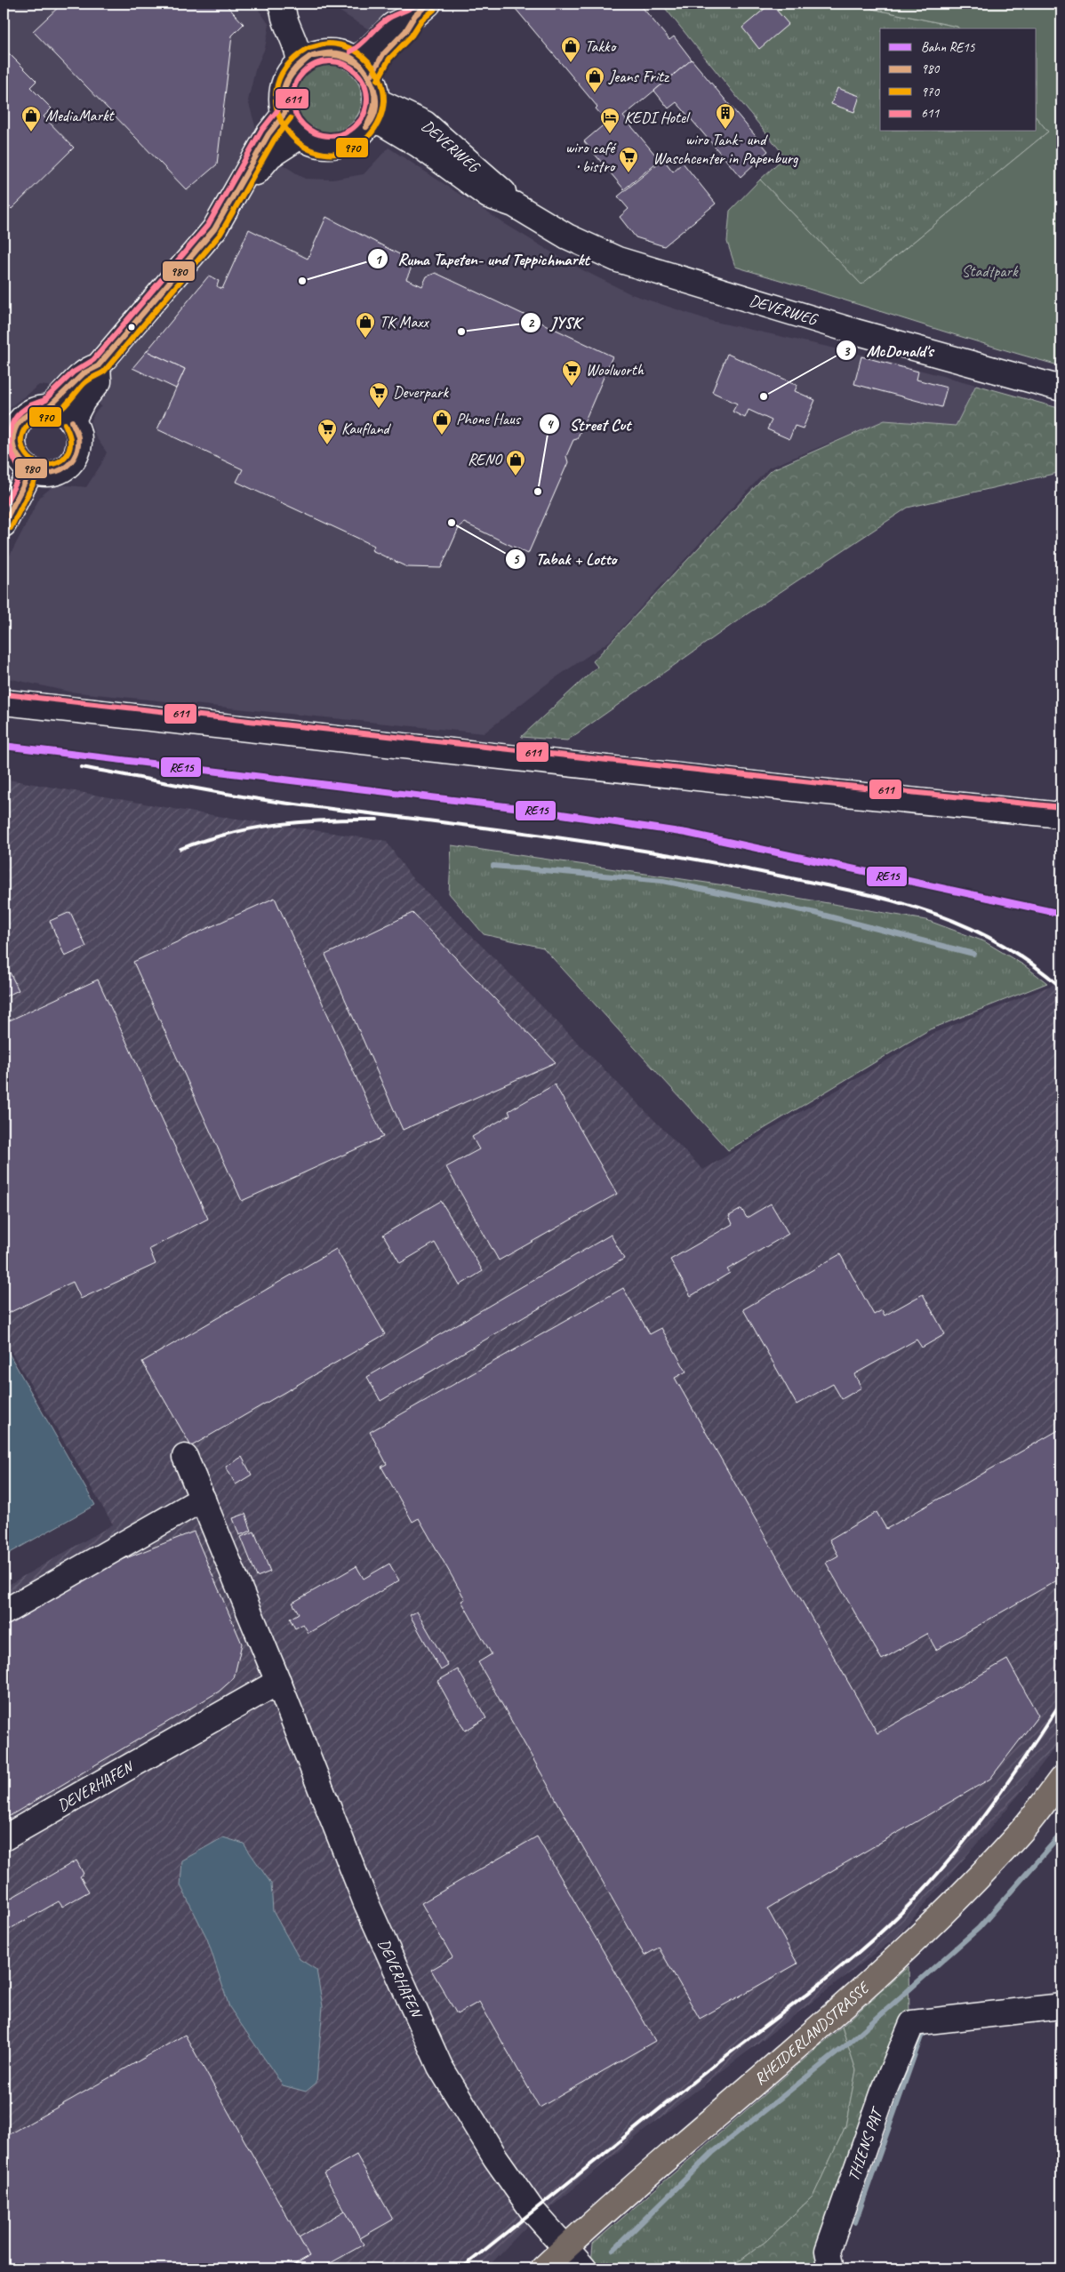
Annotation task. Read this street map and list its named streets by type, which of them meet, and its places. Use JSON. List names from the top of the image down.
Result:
{
  "streets": {
    "main road": ["RHEIDERLANDSTRASSE"],
    "street": ["DEVERWEG", "DEVERHAFEN", "THIENS PAT"]
  },
  "crossings": [
    ["DEVERHAFEN", "RHEIDERLANDSTRASSE"]
  ],
  "parks": ["Stadtpark"],
  "places": {
    "shop": [
      "Takko",
      "Jeans Fritz",
      "MediaMarkt",
      "TK Maxx",
      "Phone Haus",
      "RENO"
    ],
    "building": ["wiro Tank- und Waschcenter in Papenburg"],
    "hotel": ["KEDI Hotel"],
    "supermarket": [
      "wiro café • bistro",
      "Woolworth",
      "Deverpark",
      "Kaufland"
    ],
    "other": [
      "Ruma Tapeten- und Teppichmarkt",
      "JYSK",
      "McDonald's",
      "Street Cut",
      "Tabak + Lotto"
    ]
  },
  "lines": [
    "transit line 980",
    "transit line 611",
    "transit line 970",
    "rail line RE15"
  ],
  "legend": [
    "Bahn RE15",
    "980",
    "970",
    "611"
  ]
}
